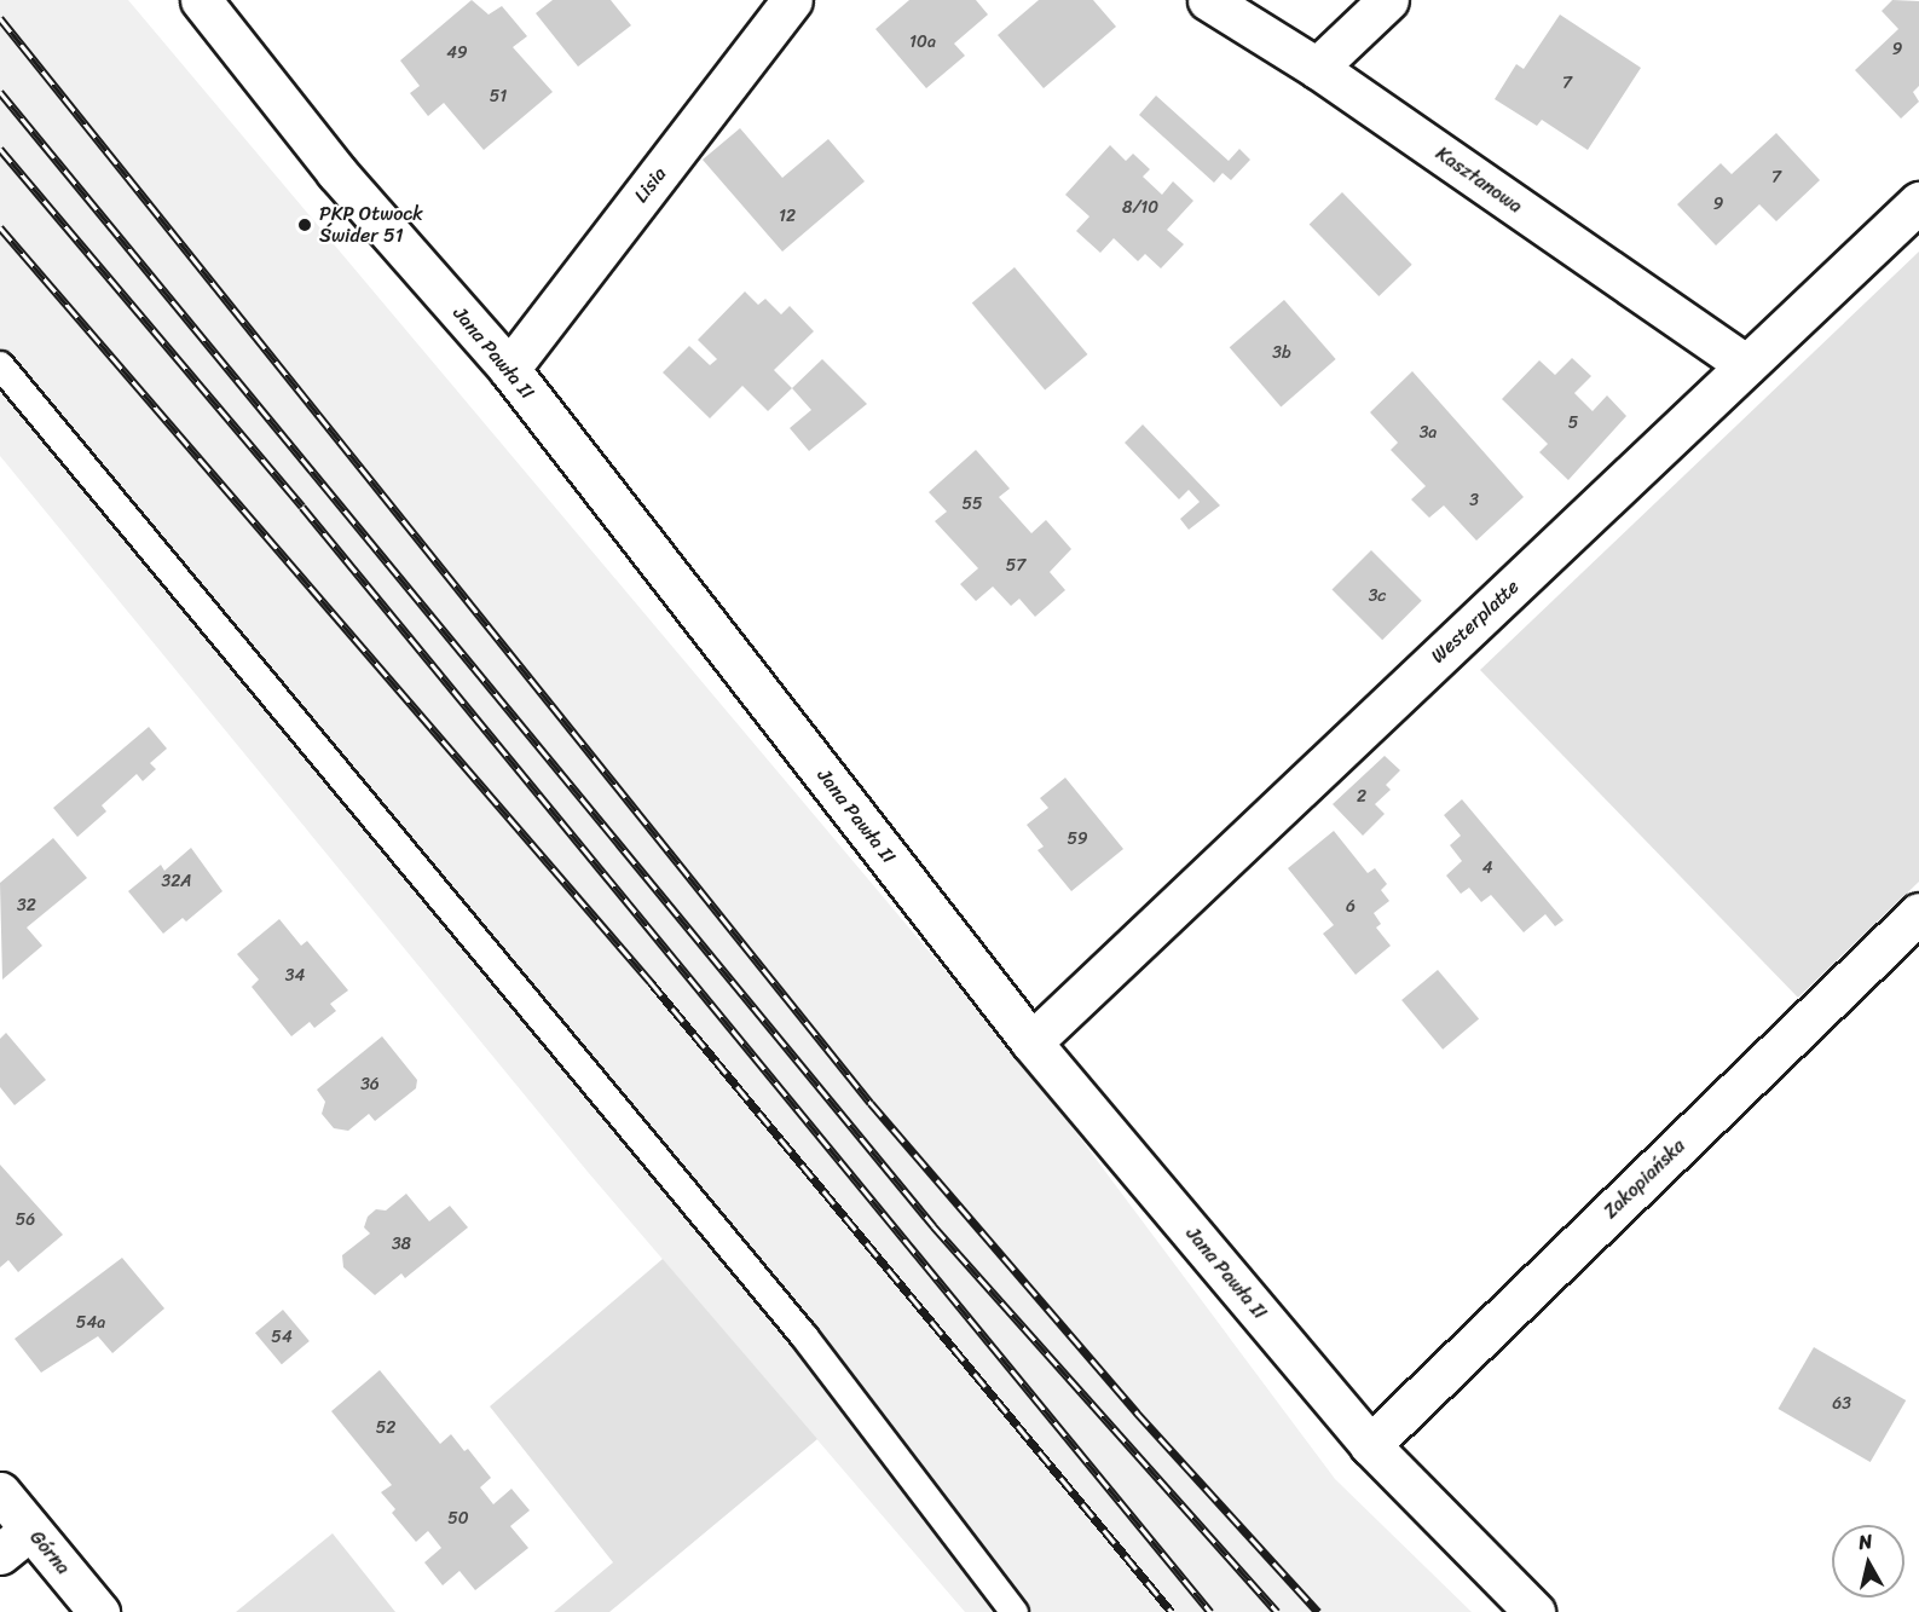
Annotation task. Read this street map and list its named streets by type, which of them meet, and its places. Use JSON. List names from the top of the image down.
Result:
{
  "streets": {
    "street": [
      "Kasztanowa",
      "Lisia",
      "Jana Pawła II",
      "Westerplatte",
      "Zakopiańska",
      "Górna"
    ]
  },
  "crossings": [
    ["Kasztanowa", "Westerplatte"],
    ["Lisia", "Jana Pawła II"],
    ["Jana Pawła II", "Westerplatte"],
    ["Jana Pawła II", "Zakopiańska"]
  ],
  "places": ["PKP Otwock Świder 51"],
  "house_numbers": [
    "10a",
    "9",
    "49",
    "7",
    "51",
    "7",
    "9",
    "8/10",
    "12",
    "3b",
    "5",
    "3a",
    "3",
    "55",
    "57",
    "3c",
    "2",
    "59",
    "4",
    "32A",
    "32",
    "6",
    "34",
    "36",
    "56",
    "38",
    "54a",
    "54",
    "63",
    "52",
    "50"
  ],
  "north": "top"
}
